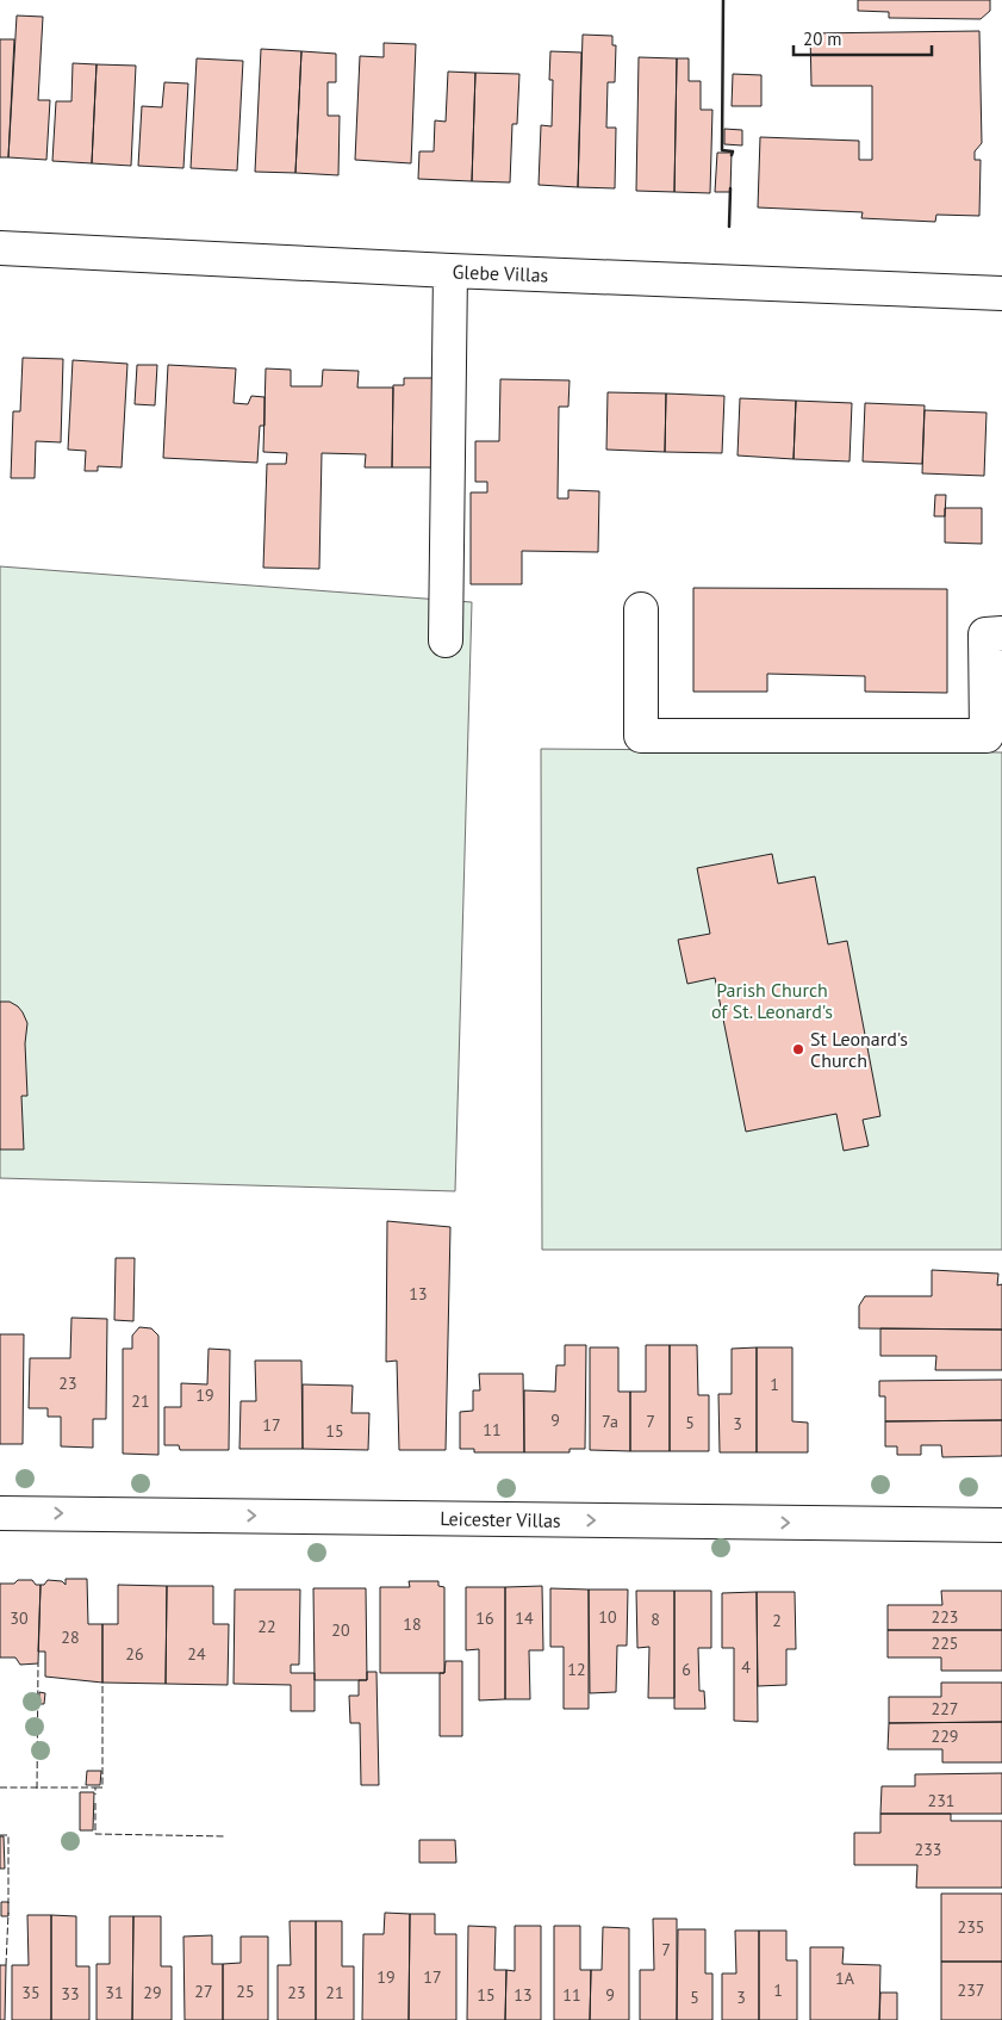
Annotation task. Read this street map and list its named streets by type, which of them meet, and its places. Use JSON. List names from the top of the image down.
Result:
{
  "streets": {
    "street": ["Glebe Villas", "Leicester Villas"]
  },
  "one_way": ["Leicester Villas"],
  "parks": ["Parish Church of St. Leonard's"],
  "places": ["St Leonard's Church"],
  "house_numbers": [
    "13",
    "23",
    "1",
    "19",
    "21",
    "9",
    "7a",
    "7",
    "5",
    "3",
    "17",
    "11",
    "15",
    "10",
    "223",
    "30",
    "16",
    "14",
    "8",
    "2",
    "18",
    "22",
    "20",
    "28",
    "225",
    "26",
    "24",
    "4",
    "12",
    "6",
    "227",
    "229",
    "231",
    "233",
    "235",
    "7",
    "19",
    "17",
    "1A",
    "1",
    "237",
    "27",
    "25",
    "35",
    "31",
    "29",
    "23",
    "21",
    "33",
    "15",
    "13",
    "11",
    "9",
    "5",
    "3"
  ],
  "scale_bar": "20 m"
}
